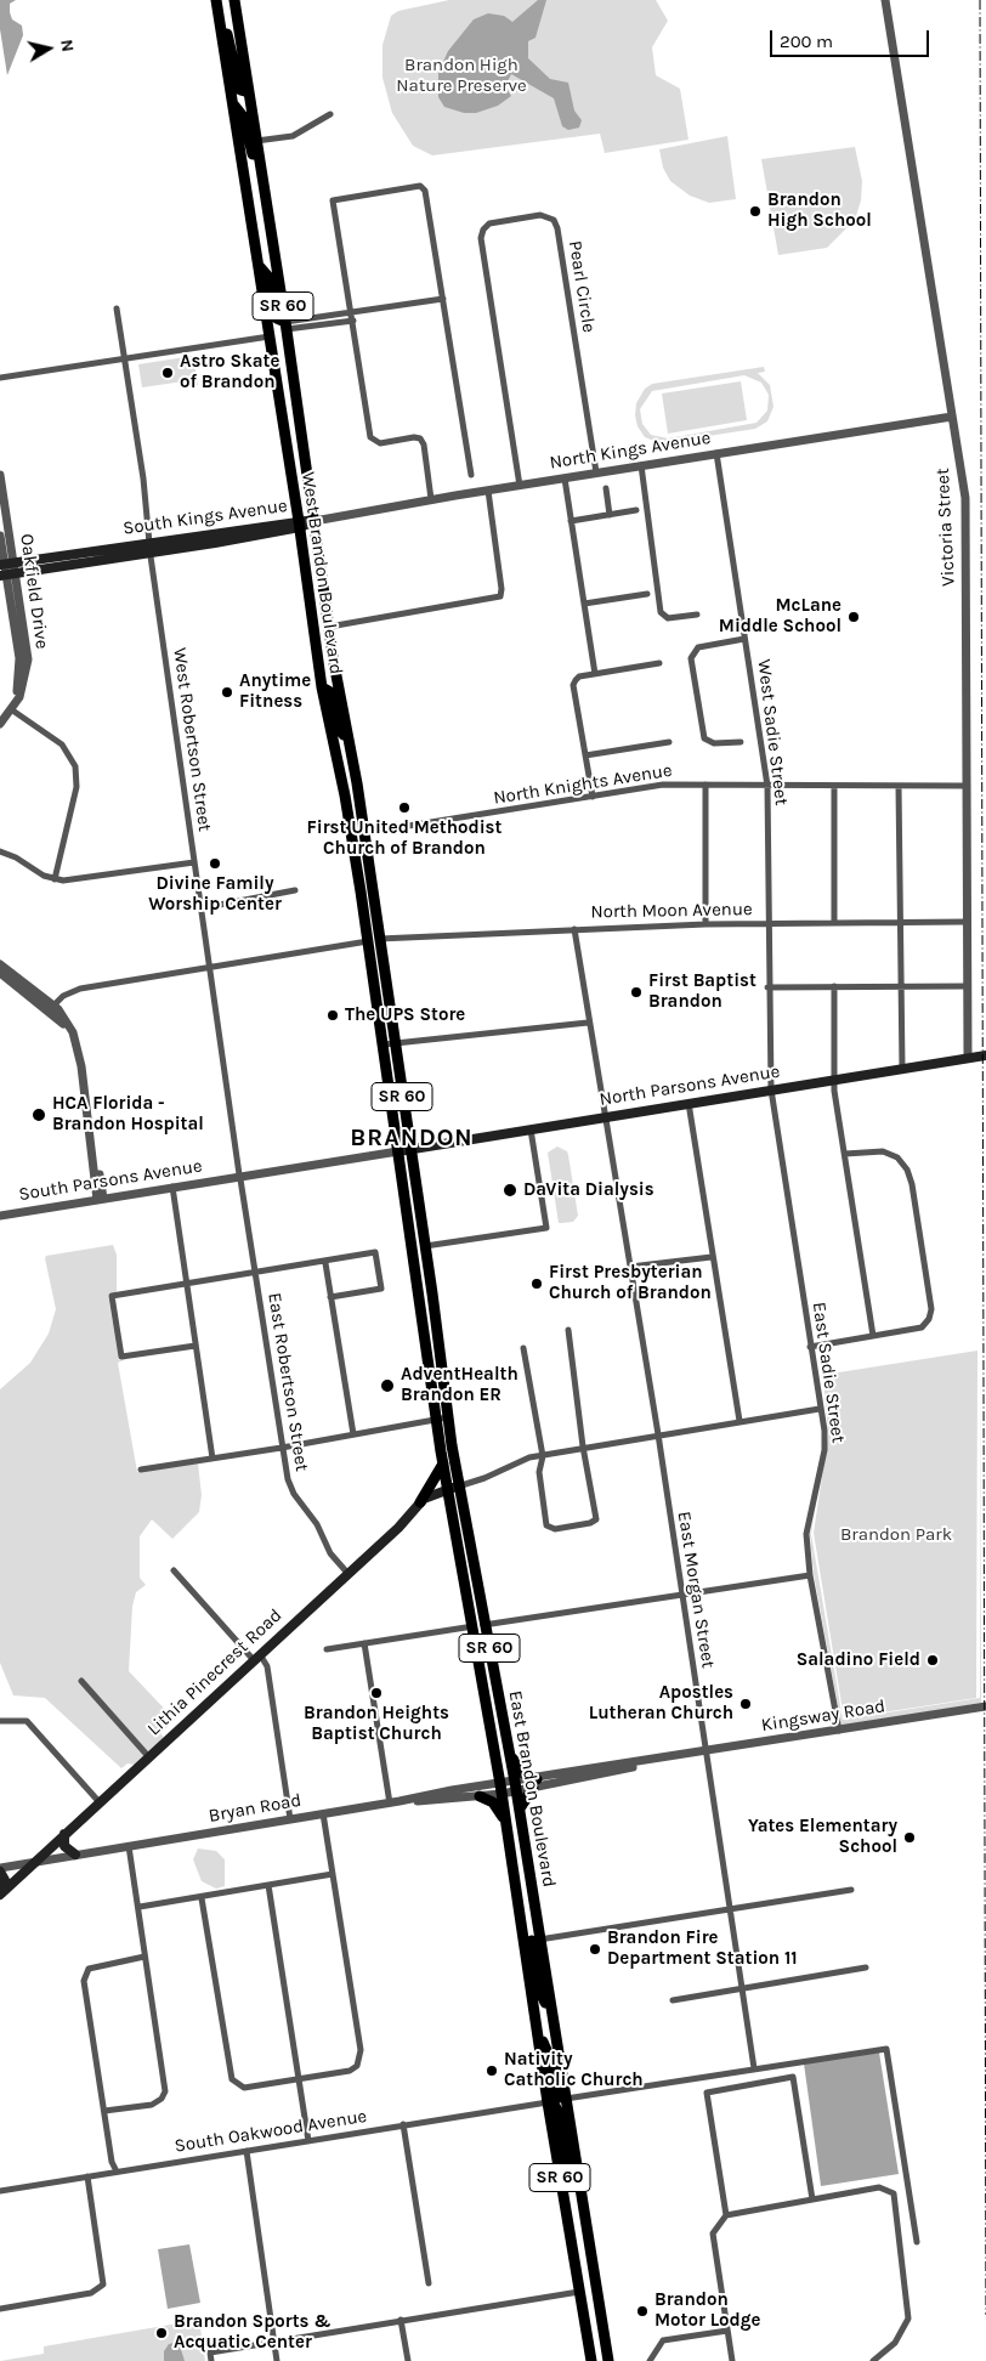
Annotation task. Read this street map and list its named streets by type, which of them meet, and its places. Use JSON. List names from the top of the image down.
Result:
{
  "streets": {
    "highway": ["SR 60", "West Brandon Boulevard", "East Brandon Boulevard"],
    "main road": ["South Kings Avenue", "North Parsons Avenue", "Lithia Pinecrest Road"],
    "street": [
      "Pearl Circle",
      "North Kings Avenue",
      "Victoria Street",
      "Oakfield Drive",
      "West Sadie Street",
      "West Robertson Street",
      "North Knights Avenue",
      "North Moon Avenue",
      "South Parsons Avenue",
      "East Sadie Street",
      "East Robertson Street",
      "East Morgan Street",
      "Kingsway Road",
      "Bryan Road",
      "South Oakwood Avenue"
    ]
  },
  "crossings": [
    ["Pearl Circle", "North Kings Avenue"],
    ["North Kings Avenue", "South Kings Avenue"],
    ["North Kings Avenue", "Victoria Street"],
    ["North Kings Avenue", "West Brandon Boulevard"],
    ["North Kings Avenue", "West Sadie Street"],
    ["South Kings Avenue", "West Brandon Boulevard"],
    ["South Kings Avenue", "Oakfield Drive"],
    ["South Kings Avenue", "West Robertson Street"],
    ["Victoria Street", "North Knights Avenue"],
    ["Victoria Street", "North Moon Avenue"],
    ["Victoria Street", "North Parsons Avenue"],
    ["West Brandon Boulevard", "North Knights Avenue"],
    ["West Brandon Boulevard", "North Moon Avenue"],
    ["West Brandon Boulevard", "North Parsons Avenue"],
    ["West Brandon Boulevard", "South Parsons Avenue"],
    ["West Brandon Boulevard", "East Brandon Boulevard"],
    ["West Sadie Street", "North Knights Avenue"],
    ["West Sadie Street", "North Moon Avenue"],
    ["West Sadie Street", "North Parsons Avenue"],
    ["West Sadie Street", "East Sadie Street"],
    ["West Robertson Street", "South Parsons Avenue"],
    ["West Robertson Street", "East Robertson Street"],
    ["North Moon Avenue", "East Morgan Street"],
    ["North Parsons Avenue", "South Parsons Avenue"],
    ["North Parsons Avenue", "East Sadie Street"],
    ["North Parsons Avenue", "East Morgan Street"],
    ["North Parsons Avenue", "East Brandon Boulevard"],
    ["South Parsons Avenue", "East Robertson Street"],
    ["South Parsons Avenue", "East Brandon Boulevard"],
    ["East Sadie Street", "Kingsway Road"],
    ["East Robertson Street", "Lithia Pinecrest Road"],
    ["East Morgan Street", "Kingsway Road"],
    ["Lithia Pinecrest Road", "East Brandon Boulevard"],
    ["Lithia Pinecrest Road", "Bryan Road"],
    ["Kingsway Road", "East Brandon Boulevard"],
    ["Kingsway Road", "Bryan Road"],
    ["East Brandon Boulevard", "Bryan Road"],
    ["East Brandon Boulevard", "South Oakwood Avenue"]
  ],
  "districts": ["BRANDON"],
  "parks": ["Brandon High Nature Preserve", "Brandon Park"],
  "places": [
    "Brandon High School",
    "Astro Skate of Brandon",
    "McLane Middle School",
    "Anytime Fitness",
    "First United Methodist Church of Brandon",
    "Divine Family Worship Center",
    "First Baptist Brandon",
    "The UPS Store",
    "HCA Florida - Brandon Hospital",
    "DaVita Dialysis",
    "First Presbyterian Church of Brandon",
    "AdventHealth Brandon ER",
    "Saladino Field",
    "Brandon Heights Baptist Church",
    "Apostles Lutheran Church",
    "Yates Elementary School",
    "Brandon Fire Department Station 11",
    "Nativity Catholic Church",
    "Brandon Motor Lodge",
    "Brandon Sports & Acquatic Center"
  ],
  "scale_bar": "200 m",
  "north": "right"
}
